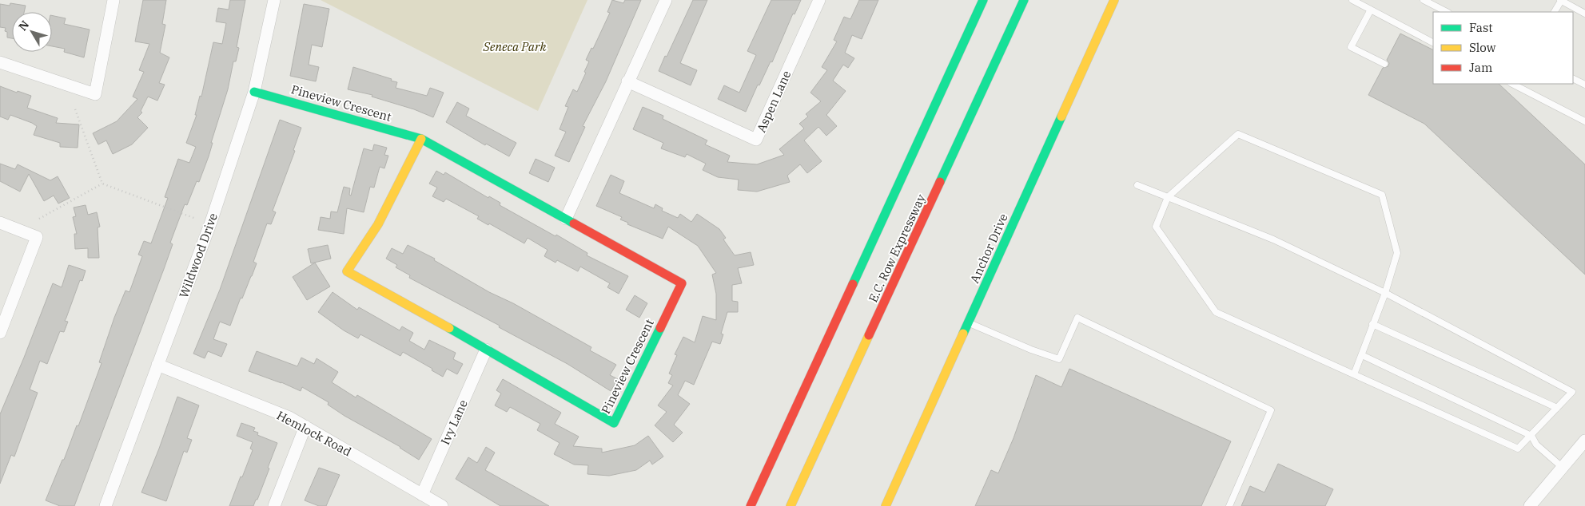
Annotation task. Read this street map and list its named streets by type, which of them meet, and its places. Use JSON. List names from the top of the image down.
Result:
{
  "streets": {
    "main road": ["Pineview Crescent", "E.C. Row Expressway", "Anchor Drive"],
    "street": [
      "Aspen Lane",
      "Wildwood Drive",
      "Ivy Lane",
      "Hemlock Road"
    ]
  },
  "crossings": [
    ["Pineview Crescent", "Wildwood Drive"],
    ["Pineview Crescent", "Ivy Lane"],
    ["Wildwood Drive", "Hemlock Road"],
    ["Ivy Lane", "Hemlock Road"]
  ],
  "parks": ["Seneca Park"],
  "legend": ["Fast", "Slow", "Jam"],
  "north": "top left"
}
